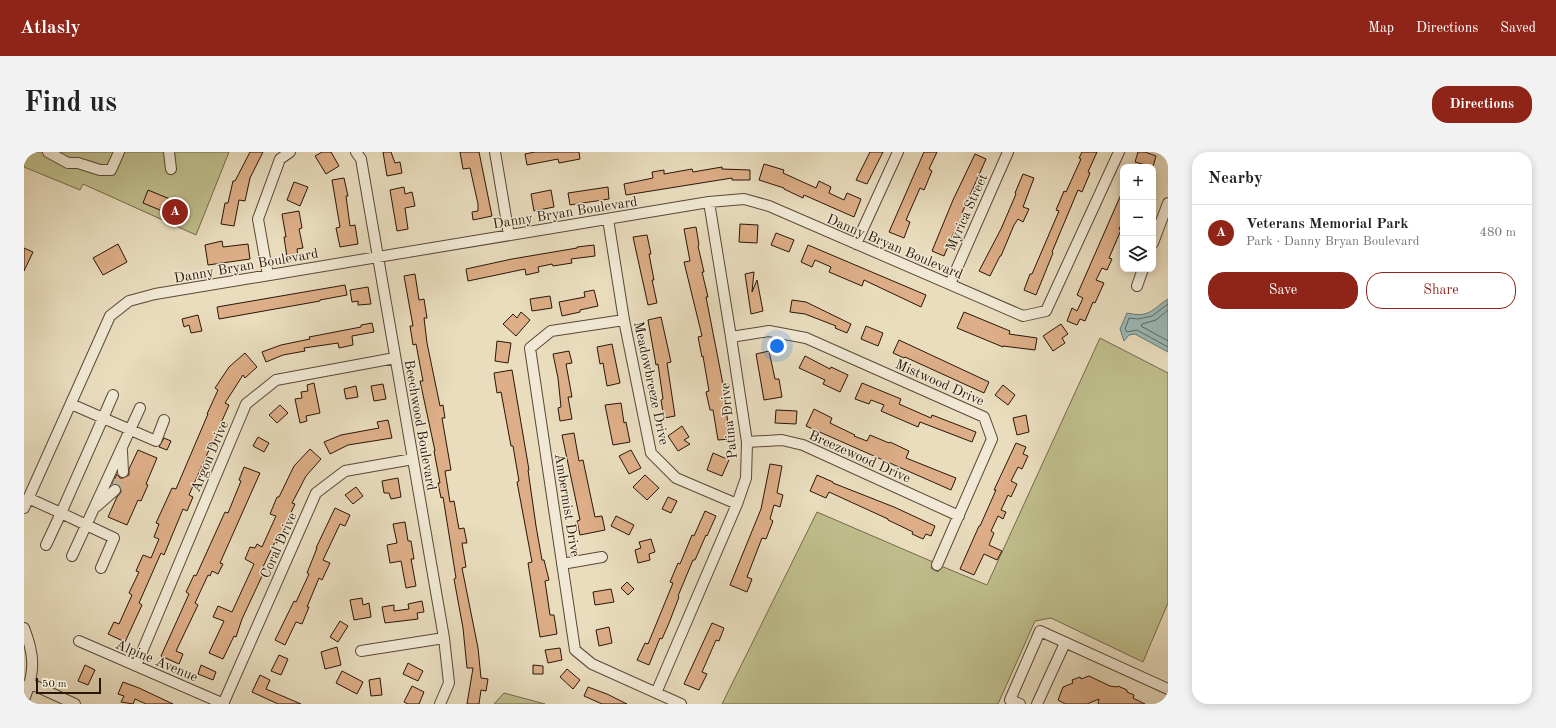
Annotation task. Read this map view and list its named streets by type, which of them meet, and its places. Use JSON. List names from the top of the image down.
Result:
{
  "streets": {
    "street": [
      "Danny Bryan Boulevard",
      "Myrica Street",
      "Mistwood Drive",
      "Meadowbreeze Drive",
      "Patina Drive",
      "Beechwood Boulevard",
      "Argon Drive",
      "Breezewood Drive",
      "Ambermist Drive",
      "Coral Drive",
      "Alpine Avenue"
    ]
  },
  "crossings": [
    ["Danny Bryan Boulevard", "Myrica Street"],
    ["Danny Bryan Boulevard", "Meadowbreeze Drive"],
    ["Danny Bryan Boulevard", "Patina Drive"],
    ["Danny Bryan Boulevard", "Beechwood Boulevard"],
    ["Mistwood Drive", "Patina Drive"],
    ["Mistwood Drive", "Breezewood Drive"],
    ["Meadowbreeze Drive", "Patina Drive"],
    ["Meadowbreeze Drive", "Ambermist Drive"],
    ["Patina Drive", "Breezewood Drive"],
    ["Patina Drive", "Ambermist Drive"],
    ["Beechwood Boulevard", "Argon Drive"],
    ["Beechwood Boulevard", "Coral Drive"],
    ["Argon Drive", "Alpine Avenue"],
    ["Coral Drive", "Alpine Avenue"]
  ],
  "scale_bar": "50 m",
  "page": {
    "header": "Atlasly",
    "nav": ["Map", "Directions", "Saved"],
    "buttons": [
      "Directions",
      ["Save", "Share"]
    ],
    "title": "Find us",
    "heading": "Nearby",
    "map_buttons": ["+", "−"],
    "pins": "A",
    "list": [
      {
        "mark": "A",
        "name": "Veterans Memorial Park",
        "note": "Park · Danny Bryan Boulevard",
        "value": "480 m"
      }
    ],
    "scale": "50 m"
  }
}
